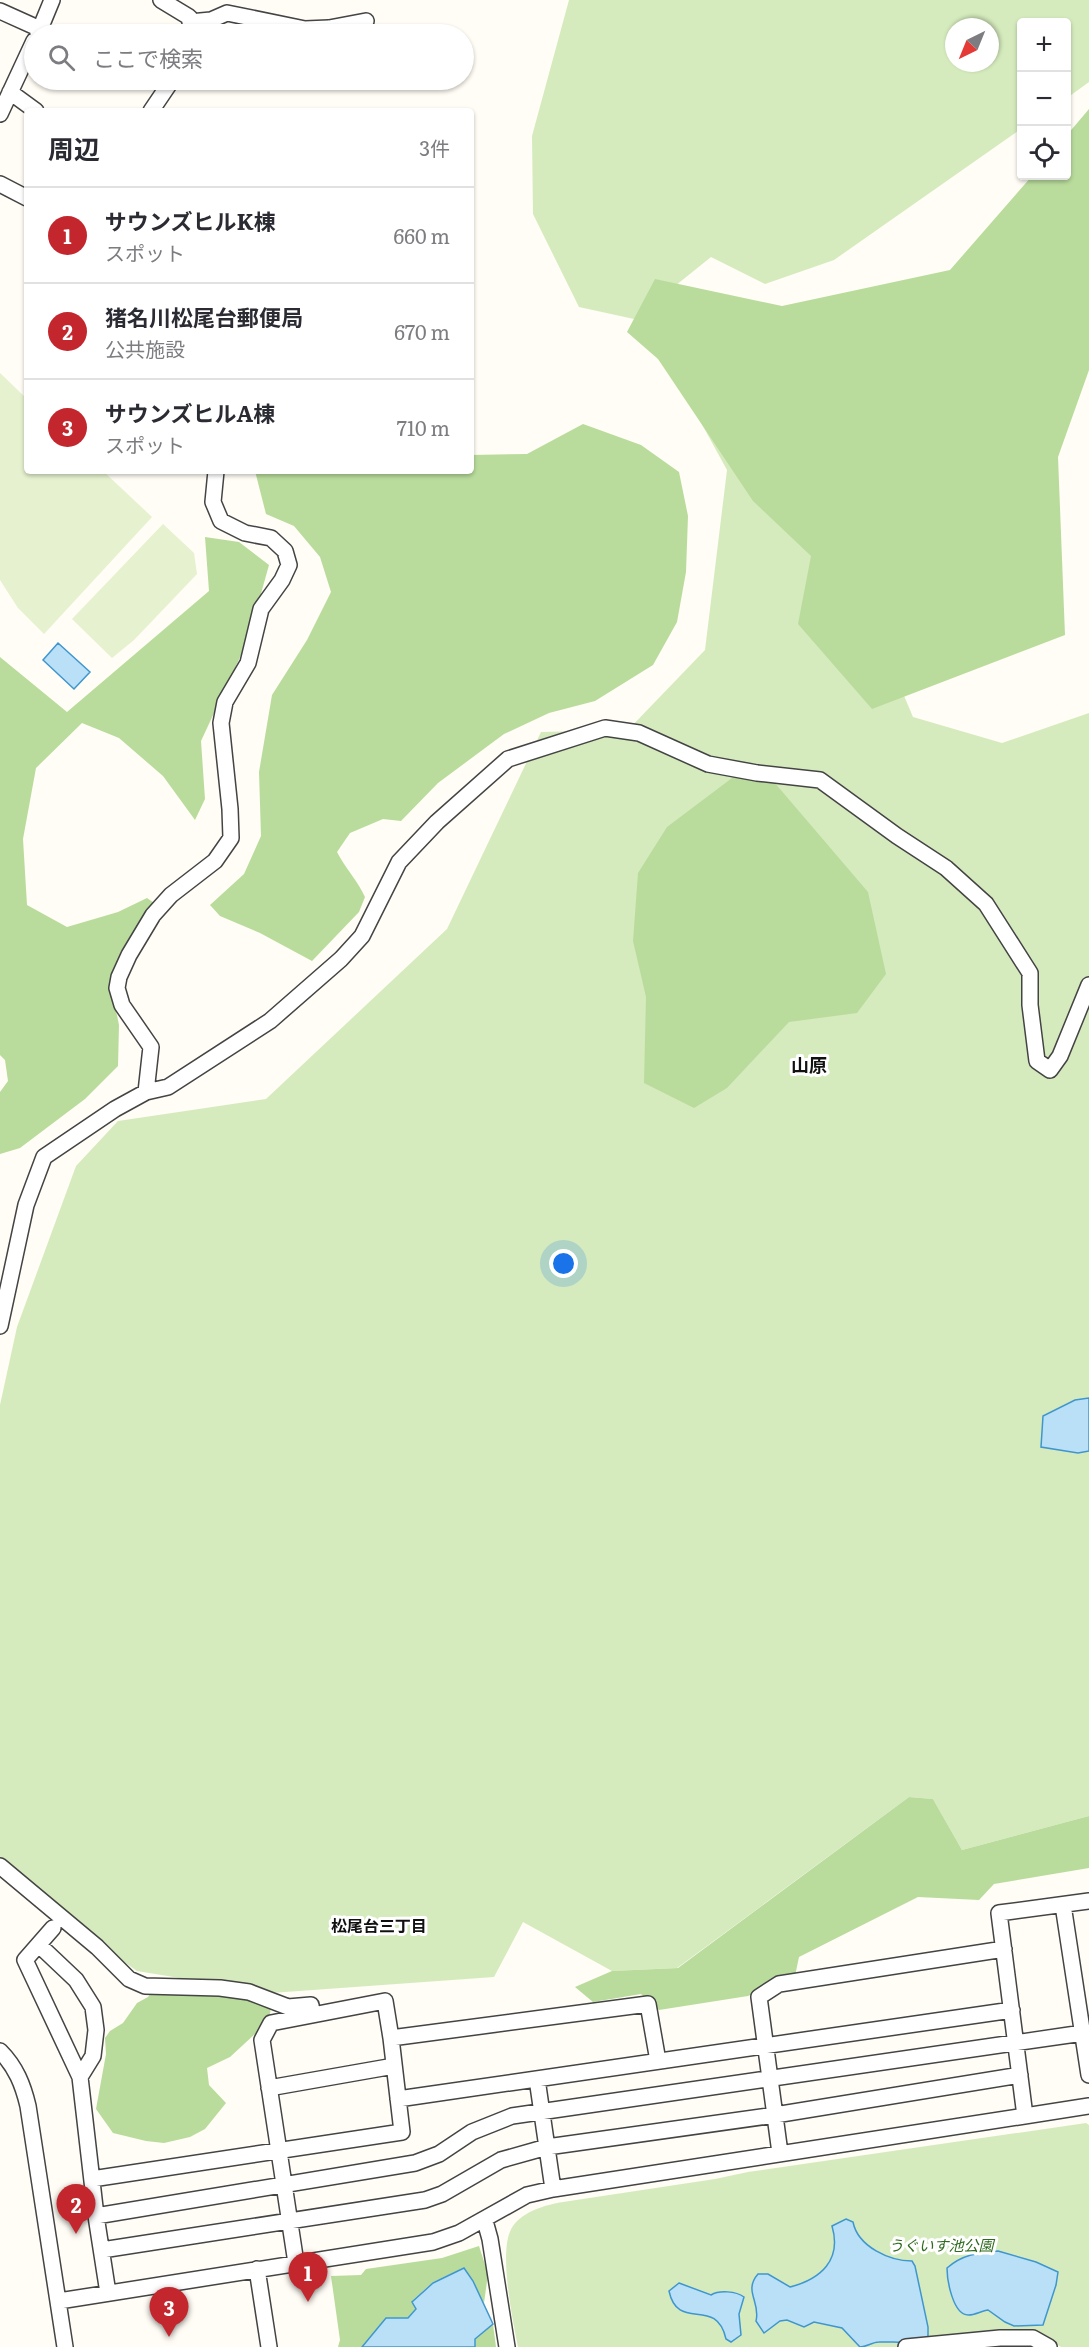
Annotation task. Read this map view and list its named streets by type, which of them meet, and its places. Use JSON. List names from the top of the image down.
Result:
{
  "districts": ["山原", "松尾台三丁目"],
  "parks": ["うぐいす池公園"],
  "north": "bottom left",
  "page": {
    "map_buttons": ["+", "−"],
    "search": "ここで検索",
    "heading": ["周辺", "3件"],
    "list": [
      {
        "mark": "1",
        "name": "サウンズヒルK棟",
        "note": "スポット",
        "value": "660 m"
      },
      {
        "mark": "2",
        "name": "猪名川松尾台郵便局",
        "note": "公共施設",
        "value": "670 m"
      },
      {
        "mark": "3",
        "name": "サウンズヒルA棟",
        "note": "スポット",
        "value": "710 m"
      }
    ],
    "pins": ["2", "1", "3"]
  }
}
